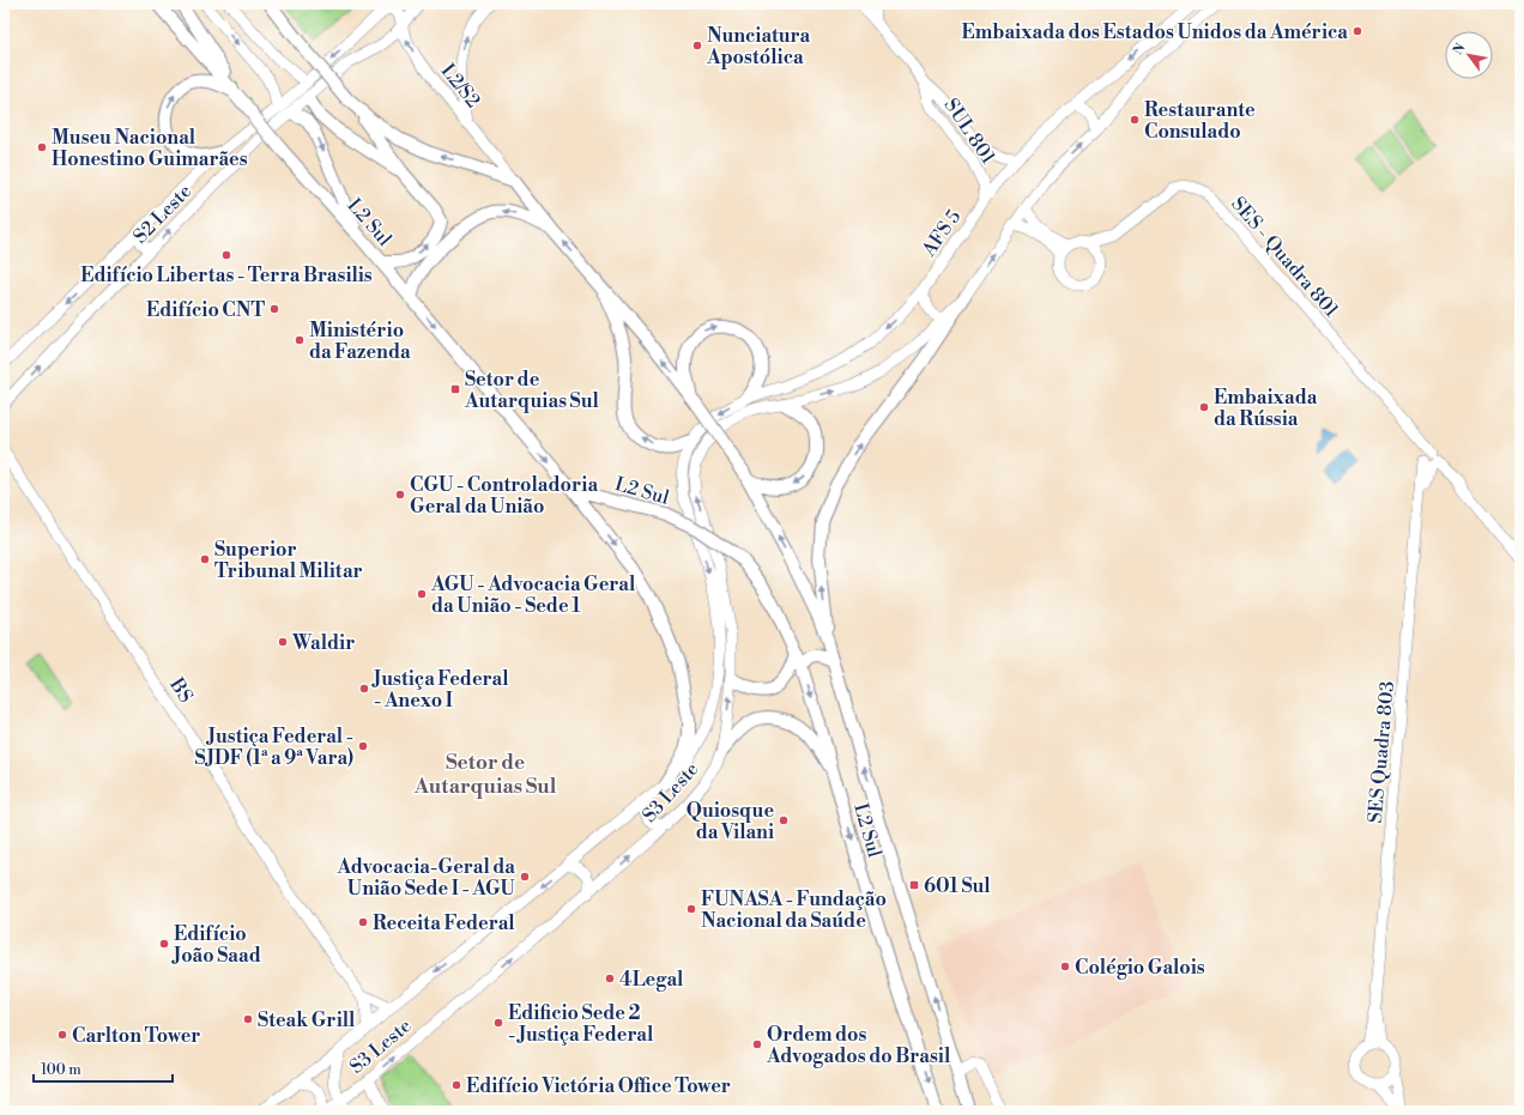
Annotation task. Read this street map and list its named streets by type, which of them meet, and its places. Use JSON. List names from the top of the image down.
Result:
{
  "streets": {
    "main road": [
      "L2/S2",
      "SUL 801",
      "S2 Leste",
      "L2 Sul",
      "AFS 5",
      "SES - Quadra 801",
      "BS",
      "SES Quadra 803",
      "S3 Leste"
    ]
  },
  "crossings": [
    ["L2/S2", "S2 Leste"],
    ["L2/S2", "L2 Sul"],
    ["SUL 801", "AFS 5"],
    ["AFS 5", "S3 Leste"],
    ["SES - Quadra 801", "SES Quadra 803"],
    ["BS", "S3 Leste"]
  ],
  "districts": ["Setor de Autarquias Sul"],
  "places": {
    "other": [
      "Embaixada dos Estados Unidos da América",
      "Nunciatura Apostólica",
      "Restaurante Consulado",
      "Museu Nacional Honestino Guimarães",
      "Edifício Libertas - Terra Brasilis",
      "Edifício CNT",
      "Ministério da Fazenda",
      "Embaixada da Rússia",
      "CGU - Controladoria Geral da União",
      "Superior Tribunal Militar",
      "AGU - Advocacia Geral da União - Sede 1",
      "Waldir",
      "Justiça Federal - Anexo I",
      "Justiça Federal - SJDF (1ª a 9ª Vara)",
      "Quiosque da Vilani",
      "Advocacia-Geral da União Sede I - AGU",
      "FUNASA - Fundação Nacional da Saúde",
      "Receita Federal",
      "Edifício João Saad",
      "Colégio Galois",
      "4Legal",
      "Steak Grill",
      "Edificio Sede 2 - Justiça Federal",
      "Carlton Tower",
      "Ordem dos Advogados do Brasil",
      "Edifício Victória Office Tower"
    ],
    "transit": ["Setor de Autarquias Sul", "601 Sul"]
  },
  "scale_bar": "100 m",
  "north": "top left"
}
